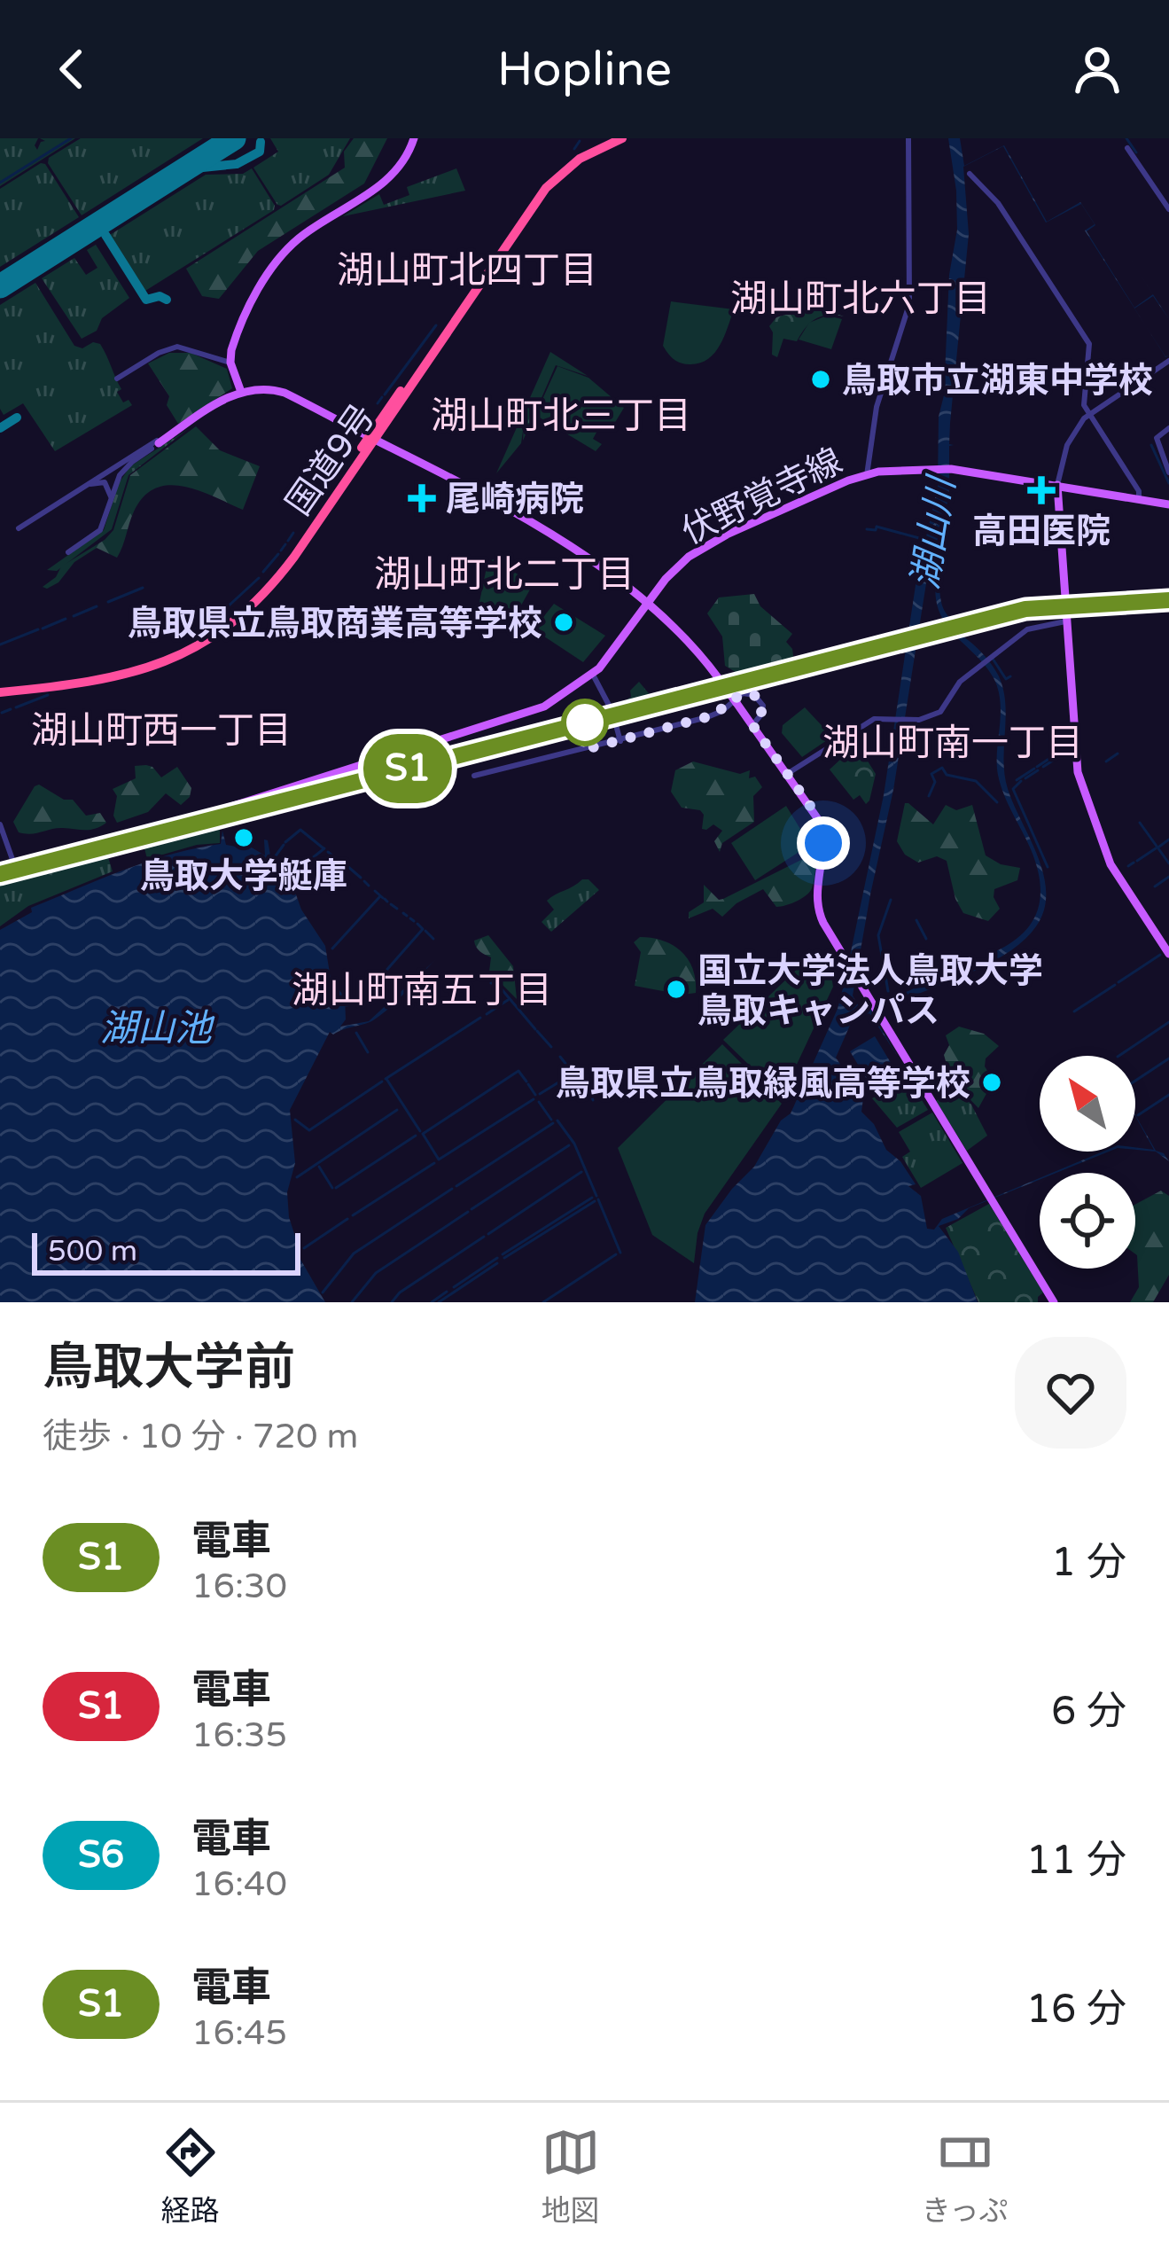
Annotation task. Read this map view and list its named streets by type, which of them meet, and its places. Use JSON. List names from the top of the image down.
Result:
{
  "streets": {
    "highway": ["国道9号"],
    "main road": ["伏野覚寺線"]
  },
  "districts": [
    "湖山町北四丁目",
    "湖山町北六丁目",
    "湖山町北三丁目",
    "湖山町北二丁目",
    "湖山町西一丁目",
    "湖山町南一丁目",
    "湖山町南五丁目"
  ],
  "water": ["湖山川", "湖山池"],
  "places": {
    "other": [
      "鳥取市立湖東中学校",
      "鳥取県立鳥取商業高等学校",
      "鳥取大学艇庫",
      "国立大学法人鳥取大学 鳥取キャンパス",
      "鳥取県立鳥取緑風高等学校"
    ],
    "health": ["高田医院", "尾崎病院"]
  },
  "scale_bar": "500 m",
  "north": "top left",
  "page": {
    "header": "Hopline",
    "on_map": "S1",
    "scale": "500 m",
    "heading": ["鳥取大学前", "徒歩 · 10 分 · 720 m"],
    "list": [
      {
        "mark": "S1",
        "name": "電車",
        "note": "16:30",
        "value": "1 分"
      },
      {
        "mark": "S1",
        "name": "電車",
        "note": "16:35",
        "value": "6 分"
      },
      {
        "mark": "S6",
        "name": "電車",
        "note": "16:40",
        "value": "11 分"
      },
      {
        "mark": "S1",
        "name": "電車",
        "note": "16:45",
        "value": "16 分"
      }
    ],
    "tabs": ["経路", "地図", "きっぷ"]
  }
}
